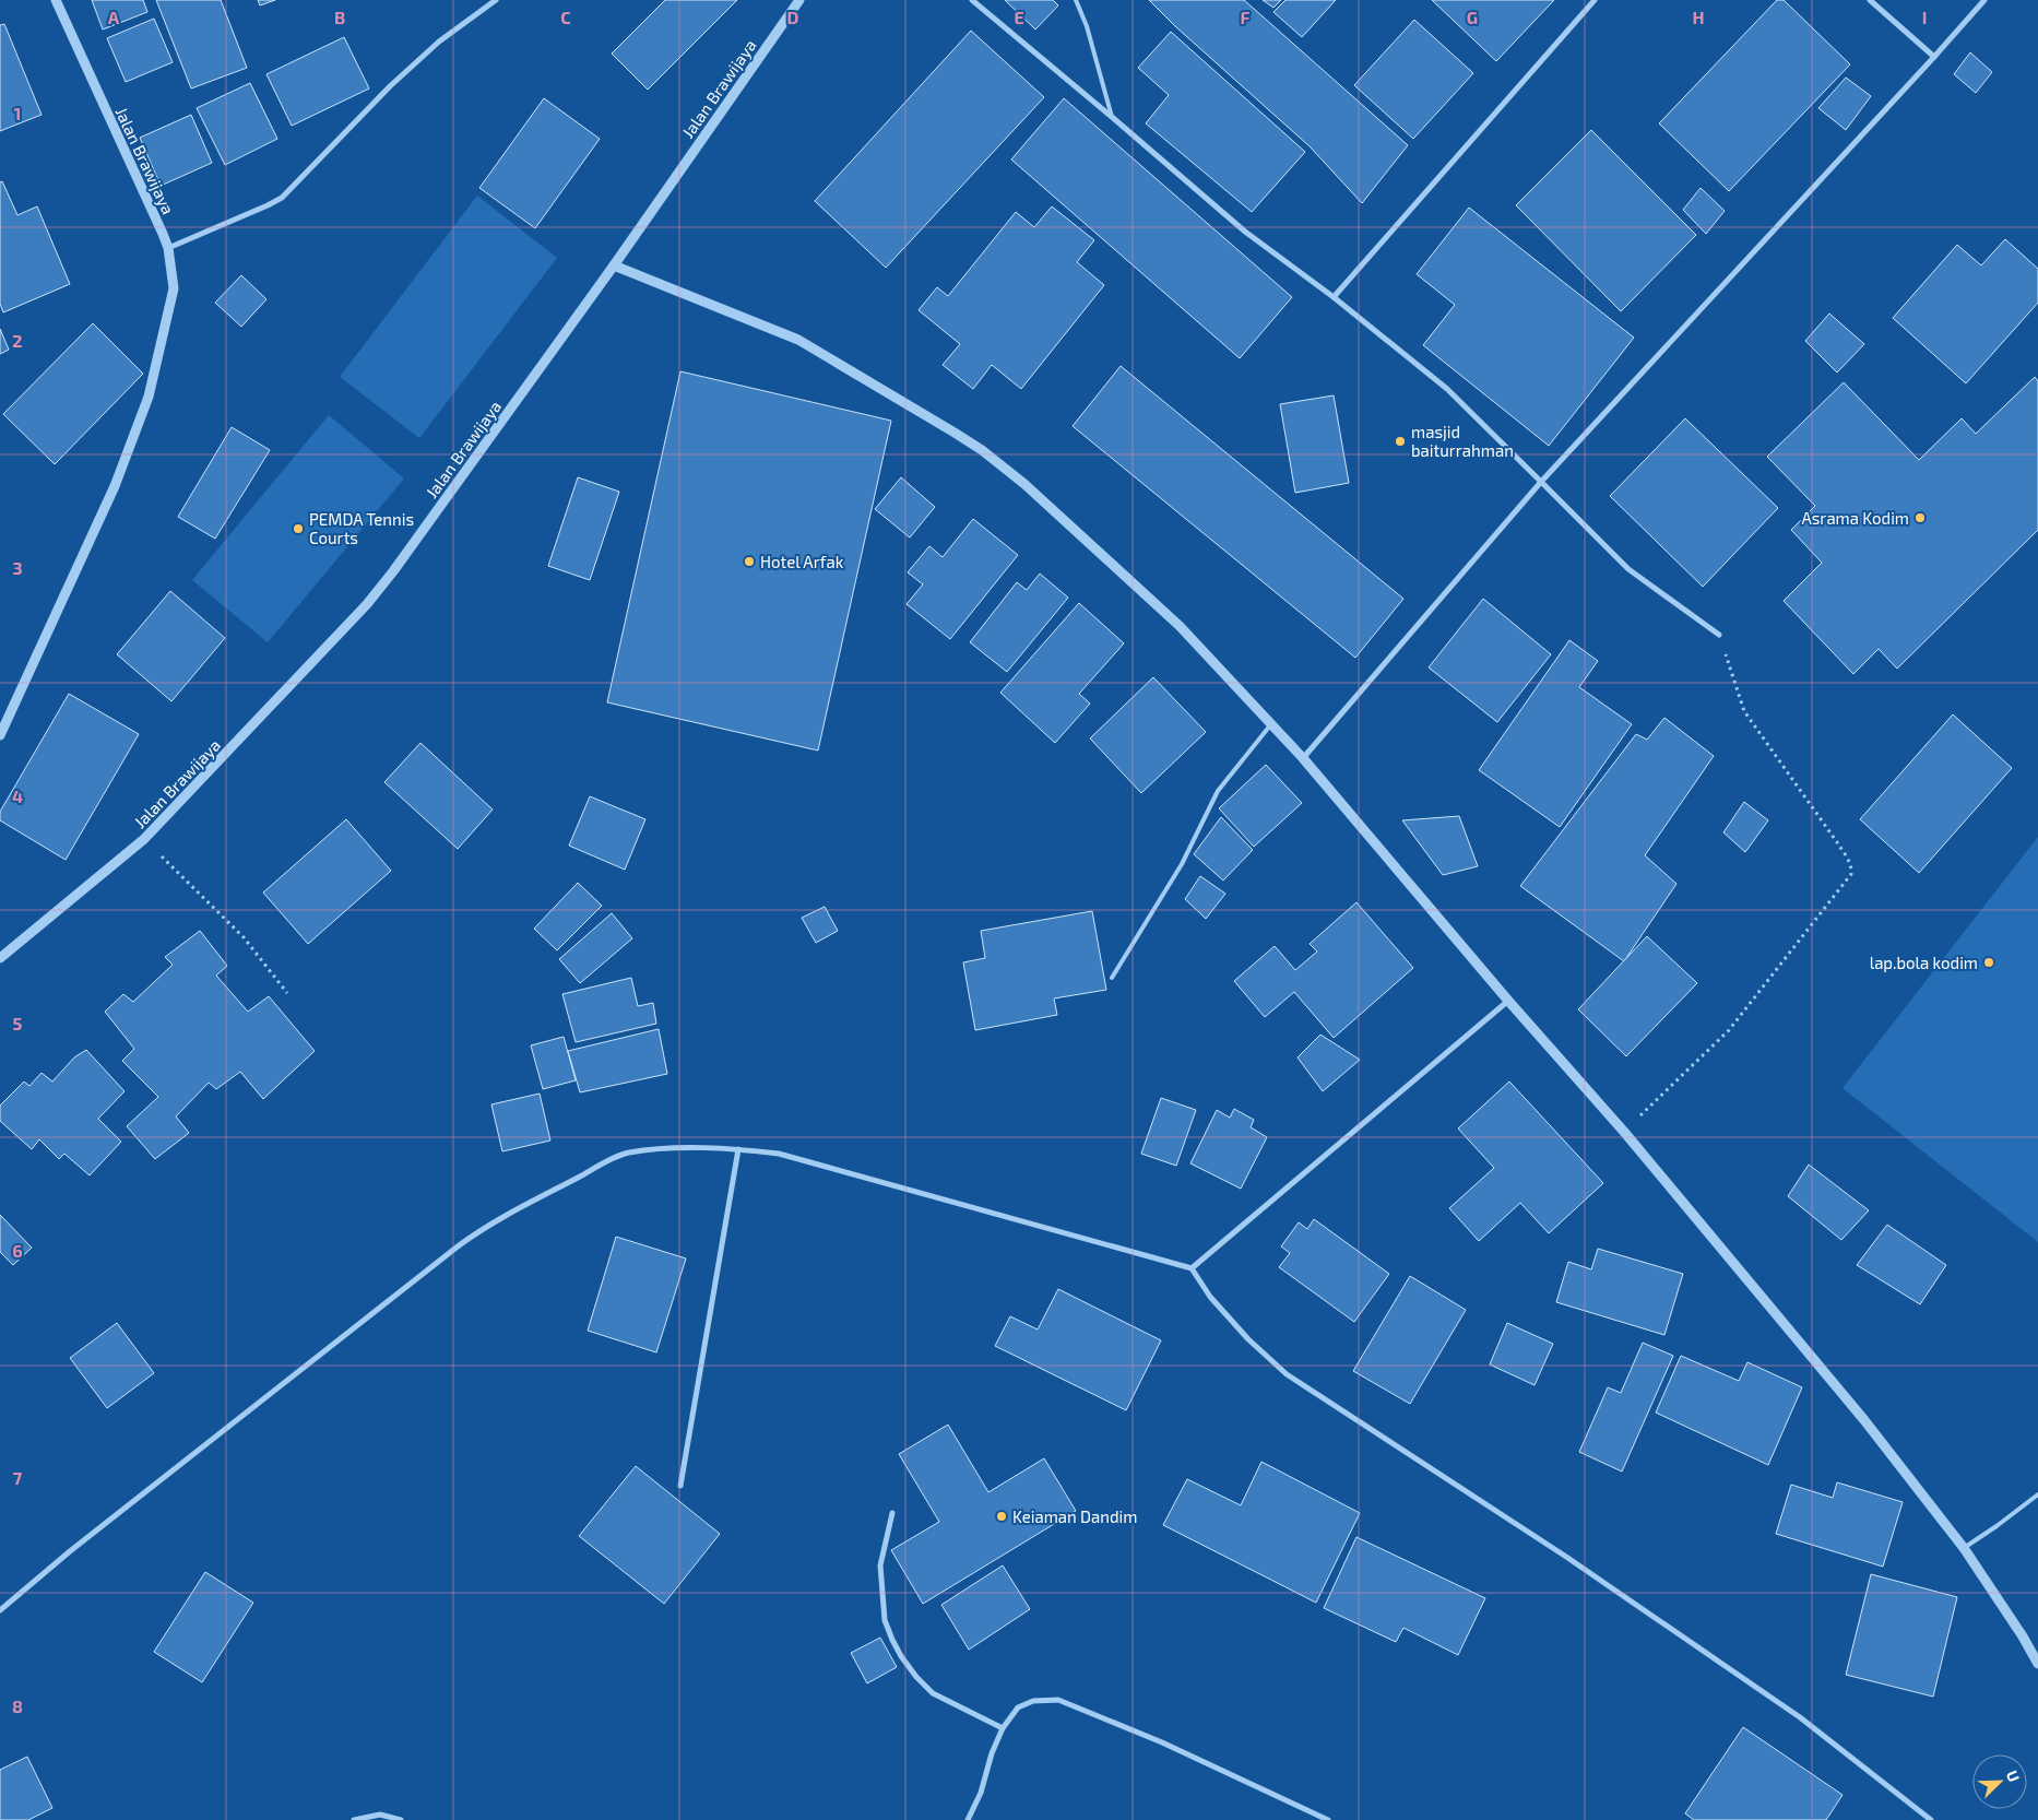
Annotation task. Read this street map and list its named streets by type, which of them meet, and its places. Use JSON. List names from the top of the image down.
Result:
{
  "streets": {
    "street": ["Jalan Brawijaya"]
  },
  "places": [
    "masjid baiturrahman",
    "Asrama Kodim",
    "PEMDA Tennis Courts",
    "Hotel Arfak",
    "lap.bola kodim",
    "Keiaman Dandim"
  ],
  "north": "top right",
  "grid": {
    "columns": [
      "A",
      "B",
      "C",
      "D",
      "E",
      "F",
      "G",
      "H",
      "I"
    ],
    "rows": [
      "1",
      "2",
      "3",
      "4",
      "5",
      "6",
      "7",
      "8"
    ]
  }
}
